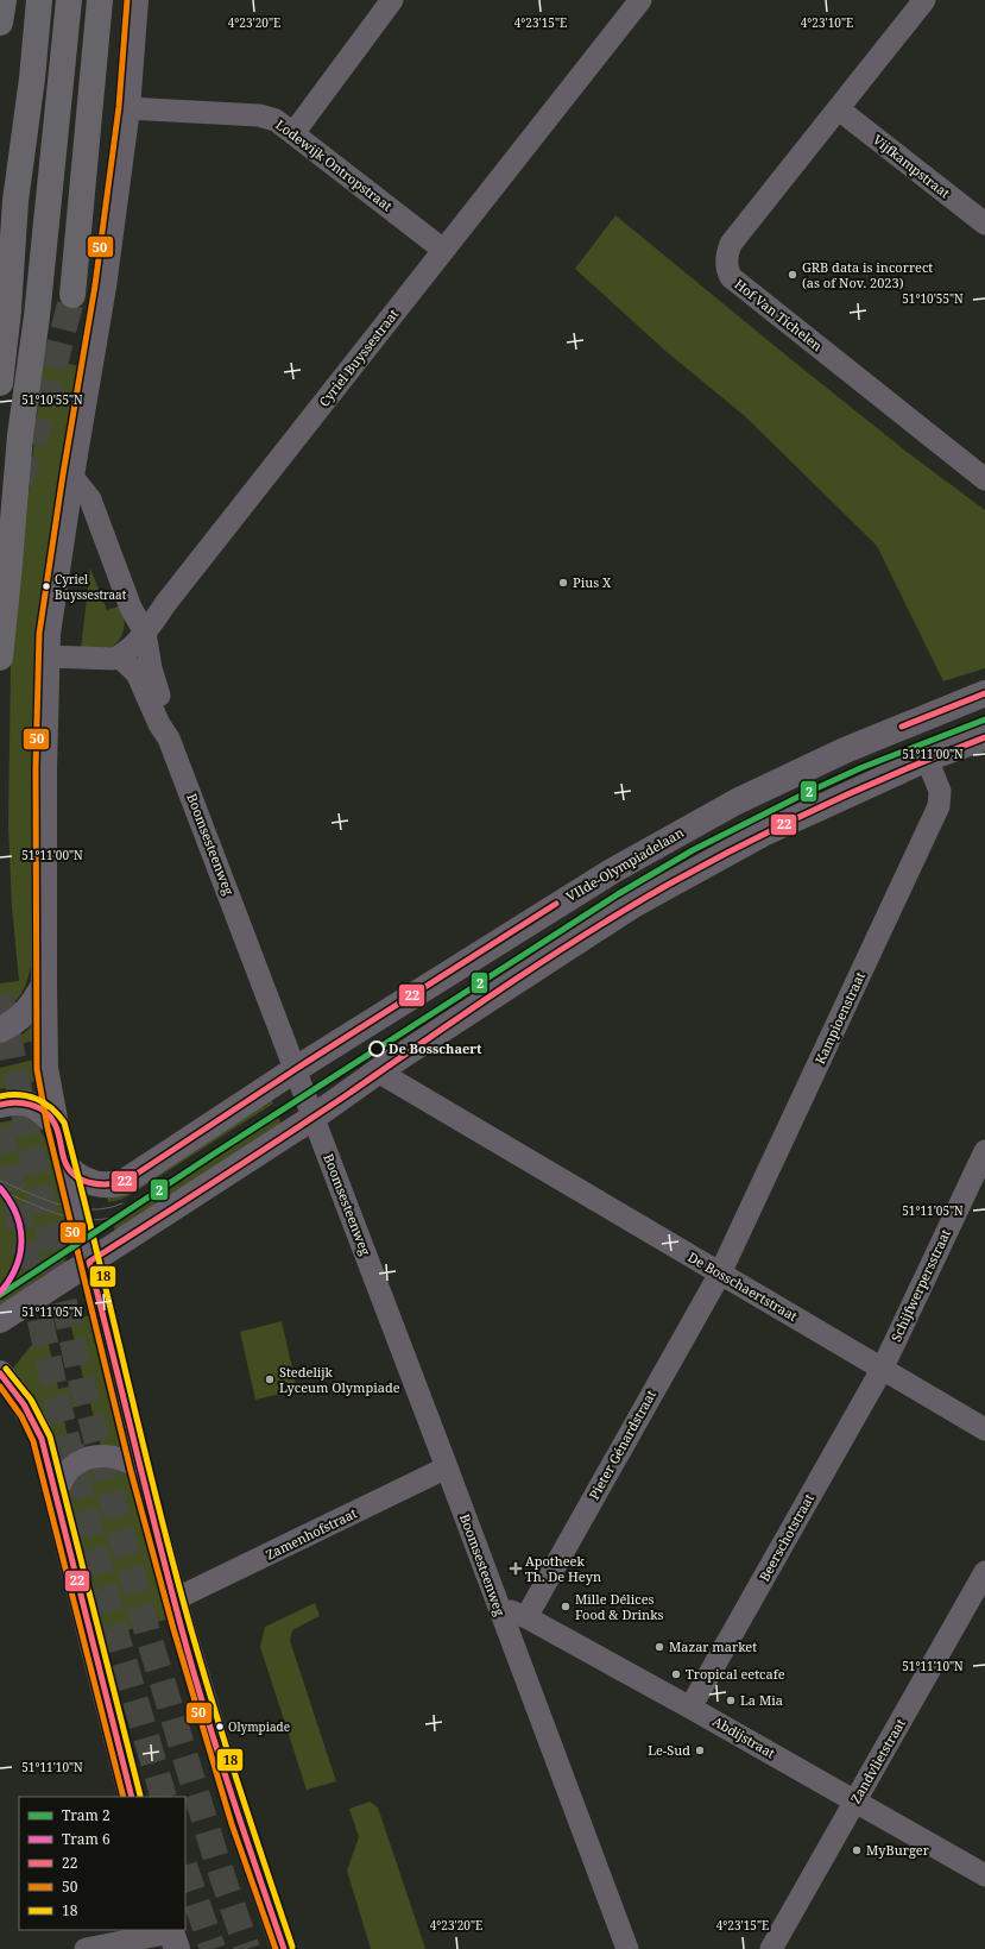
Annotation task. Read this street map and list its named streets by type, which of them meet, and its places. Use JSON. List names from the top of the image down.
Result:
{
  "streets": {
    "main road": ["VIIde-Olympiadelaan"],
    "street": [
      "Lodewijk Ontropstraat",
      "Vijfkampstraat",
      "Hof Van Tichelen",
      "Cyriel Buyssestraat",
      "Boomsesteenweg",
      "Kampioenstraat",
      "Schijfwerpersstraat",
      "De Bosschaertstraat",
      "Pieter Génardstraat",
      "Zamenhofstraat",
      "Beerschotstraat",
      "Abdijstraat",
      "Zandvlietstraat"
    ]
  },
  "crossings": [
    ["Lodewijk Ontropstraat", "Cyriel Buyssestraat"],
    ["Vijfkampstraat", "Hof Van Tichelen"],
    ["Cyriel Buyssestraat", "Boomsesteenweg"],
    ["Boomsesteenweg", "VIIde-Olympiadelaan"],
    ["Boomsesteenweg", "Zamenhofstraat"],
    ["Boomsesteenweg", "Abdijstraat"],
    ["Kampioenstraat", "De Bosschaertstraat"],
    ["Kampioenstraat", "Pieter Génardstraat"],
    ["Schijfwerpersstraat", "De Bosschaertstraat"],
    ["Schijfwerpersstraat", "Beerschotstraat"],
    ["De Bosschaertstraat", "Pieter Génardstraat"],
    ["De Bosschaertstraat", "Beerschotstraat"],
    ["Pieter Génardstraat", "Abdijstraat"],
    ["Beerschotstraat", "Abdijstraat"],
    ["Abdijstraat", "Zandvlietstraat"]
  ],
  "places": {
    "other": [
      "GRB data is incorrect (as of Nov. 2023)",
      "Pius X",
      "Cyriel Buyssestraat",
      "De Bosschaert",
      "Stedelijk Lyceum Olympiade",
      "Mille Délices Food & Drinks",
      "Mazar market",
      "Tropical eetcafe",
      "La Mia",
      "Olympiade",
      "Le-Sud",
      "MyBurger"
    ],
    "health": ["Apotheek Th. De Heyn"]
  },
  "lines": [
    "transit line 50",
    "transit line 22",
    "tram line 2",
    "transit line 18",
    "tram line 6"
  ],
  "legend": [
    "Tram 2",
    "Tram 6",
    "22",
    "50",
    "18"
  ],
  "coordinates": [
    "4°23'20\"E",
    "4°23'15\"E",
    "4°23'10\"E",
    "51°10'55\"N",
    "51°11'00\"N",
    "51°11'05\"N",
    "51°11'10\"N"
  ]
}
